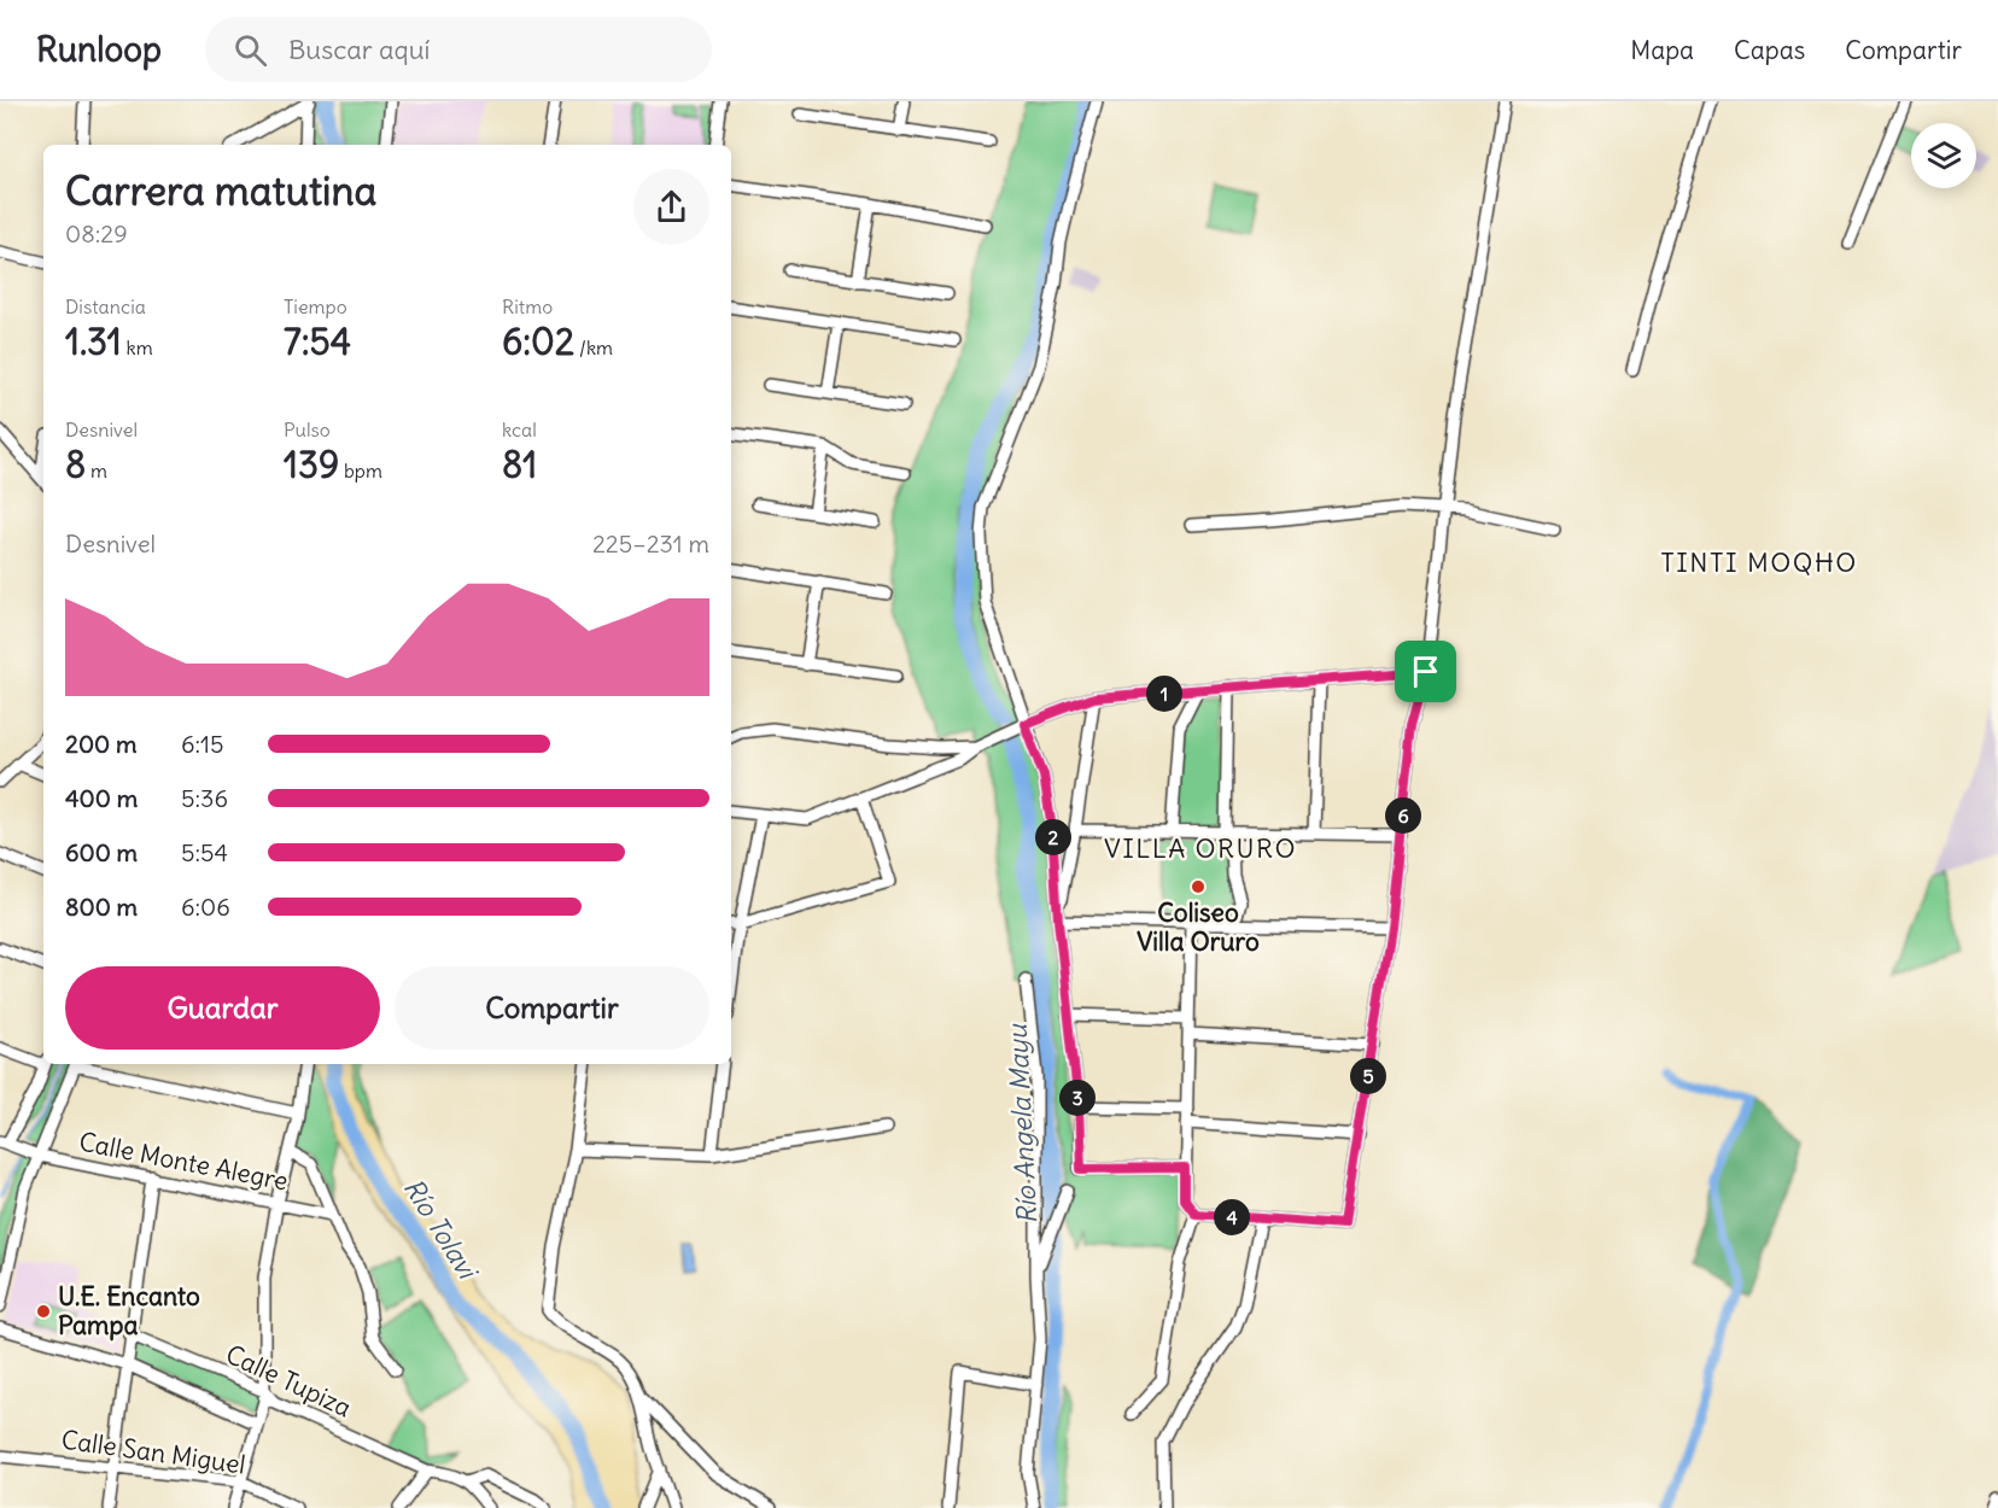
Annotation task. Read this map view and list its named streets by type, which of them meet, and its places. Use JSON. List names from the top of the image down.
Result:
{
  "streets": {
    "street": ["Calle Monte Alegre", "Calle Tupiza", "Calle San Miguel"]
  },
  "districts": ["TINTI MOQHO", "VILLA ORURO"],
  "water": ["Río Angela Mayu", "Río Tolavi"],
  "places": ["Coliseo Villa Oruro", "U.E. Encanto Pampa"],
  "page": {
    "header": "Runloop",
    "search": "Buscar aquí",
    "nav": ["Mapa", "Capas", "Compartir"],
    "heading": ["Carrera matutina", "08:29"],
    "stats": [
      ["Distancia", "1.31 km"],
      ["Tiempo", "7:54"],
      ["Ritmo", "6:02 /km"],
      ["Desnivel", "8 m"],
      ["Pulso", "139 bpm"],
      ["kcal", "81"]
    ],
    "chart": ["Desnivel", "225–231 m"],
    "pins": [
      "1",
      "6",
      "2",
      "5",
      "3",
      "4"
    ],
    "list": [
      {
        "name": "200 m",
        "note": "6:15"
      },
      {
        "name": "400 m",
        "note": "5:36"
      },
      {
        "name": "600 m",
        "note": "5:54"
      },
      {
        "name": "800 m",
        "note": "6:06"
      }
    ],
    "buttons": ["Guardar", "Compartir"]
  }
}
